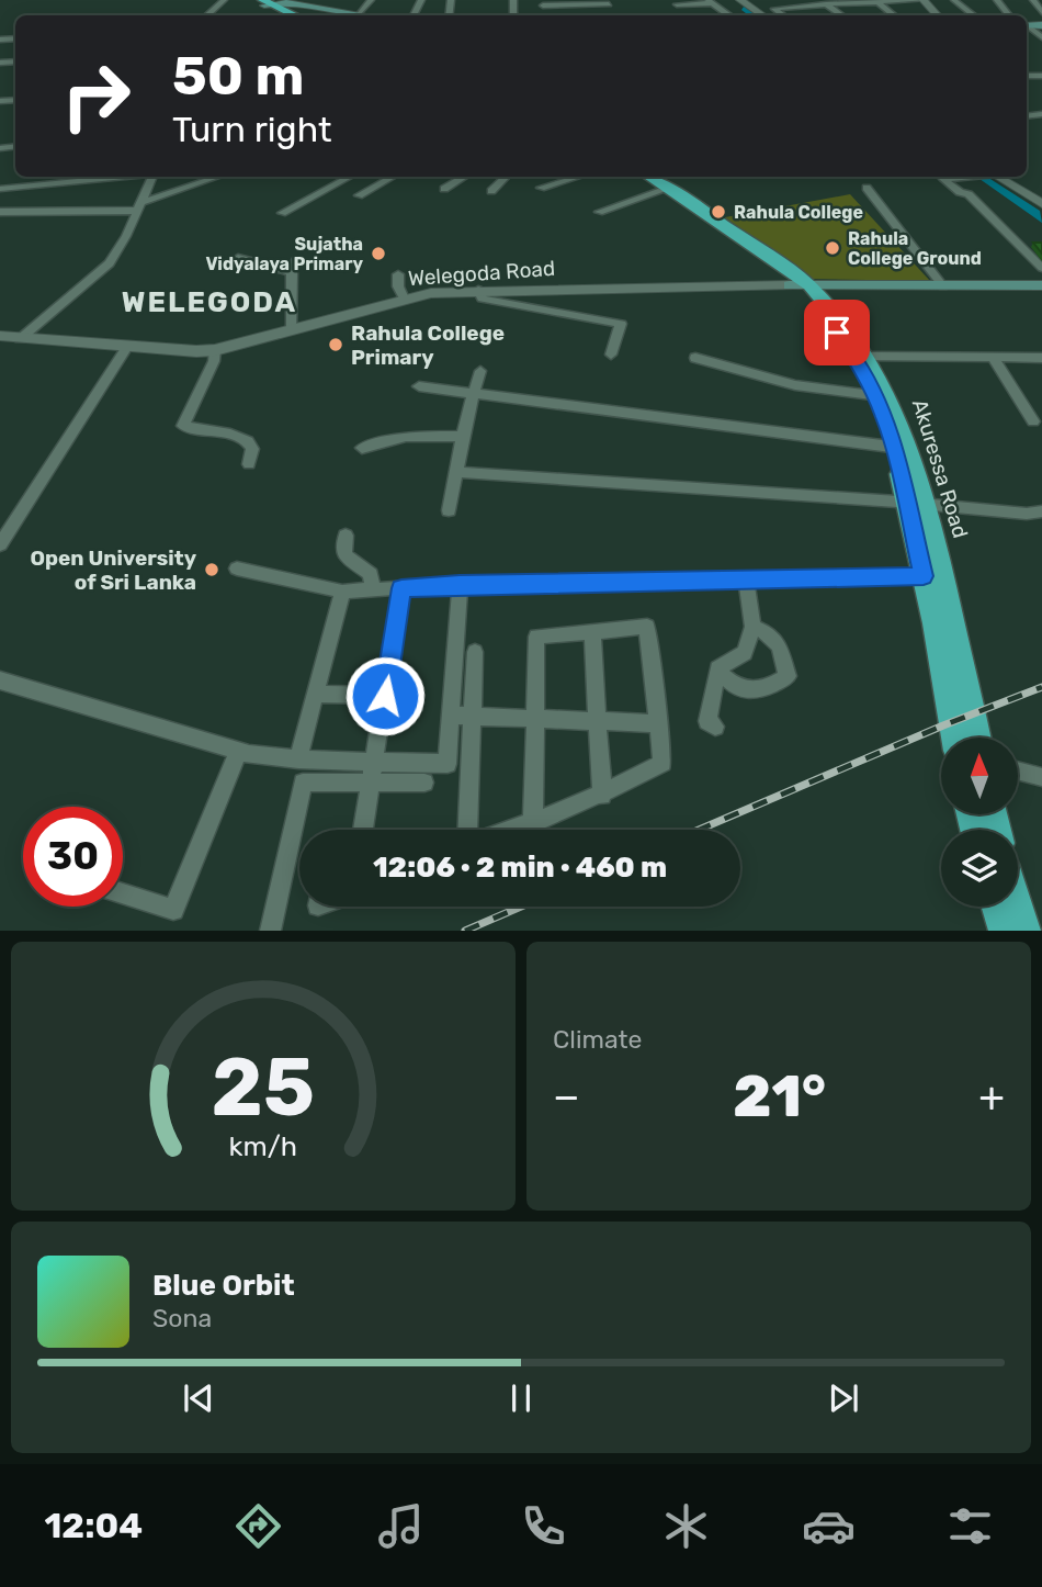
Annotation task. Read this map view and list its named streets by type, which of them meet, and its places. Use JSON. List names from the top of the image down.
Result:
{
  "streets": {
    "highway": ["Akuressa Road"],
    "street": ["Welegoda Road"]
  },
  "crossings": [
    ["Welegoda Road", "Akuressa Road"]
  ],
  "districts": ["WELEGODA"],
  "places": [
    "Rahula College",
    "Rahula College Ground",
    "Sujatha Vidyalaya Primary",
    "Rahula College Primary",
    "Open University of Sri Lanka"
  ],
  "north": "top",
  "page": {
    "turn": ["50 m", "Turn right"],
    "limit": "30",
    "trip": "12:06 · 2 min · 460 m",
    "tile": "Climate",
    "heat": ["−", "21°", "+"],
    "song": ["Blue Orbit", "Sona"],
    "tabs": "12:04",
    "gauge": ["25", "km/h"]
  }
}
